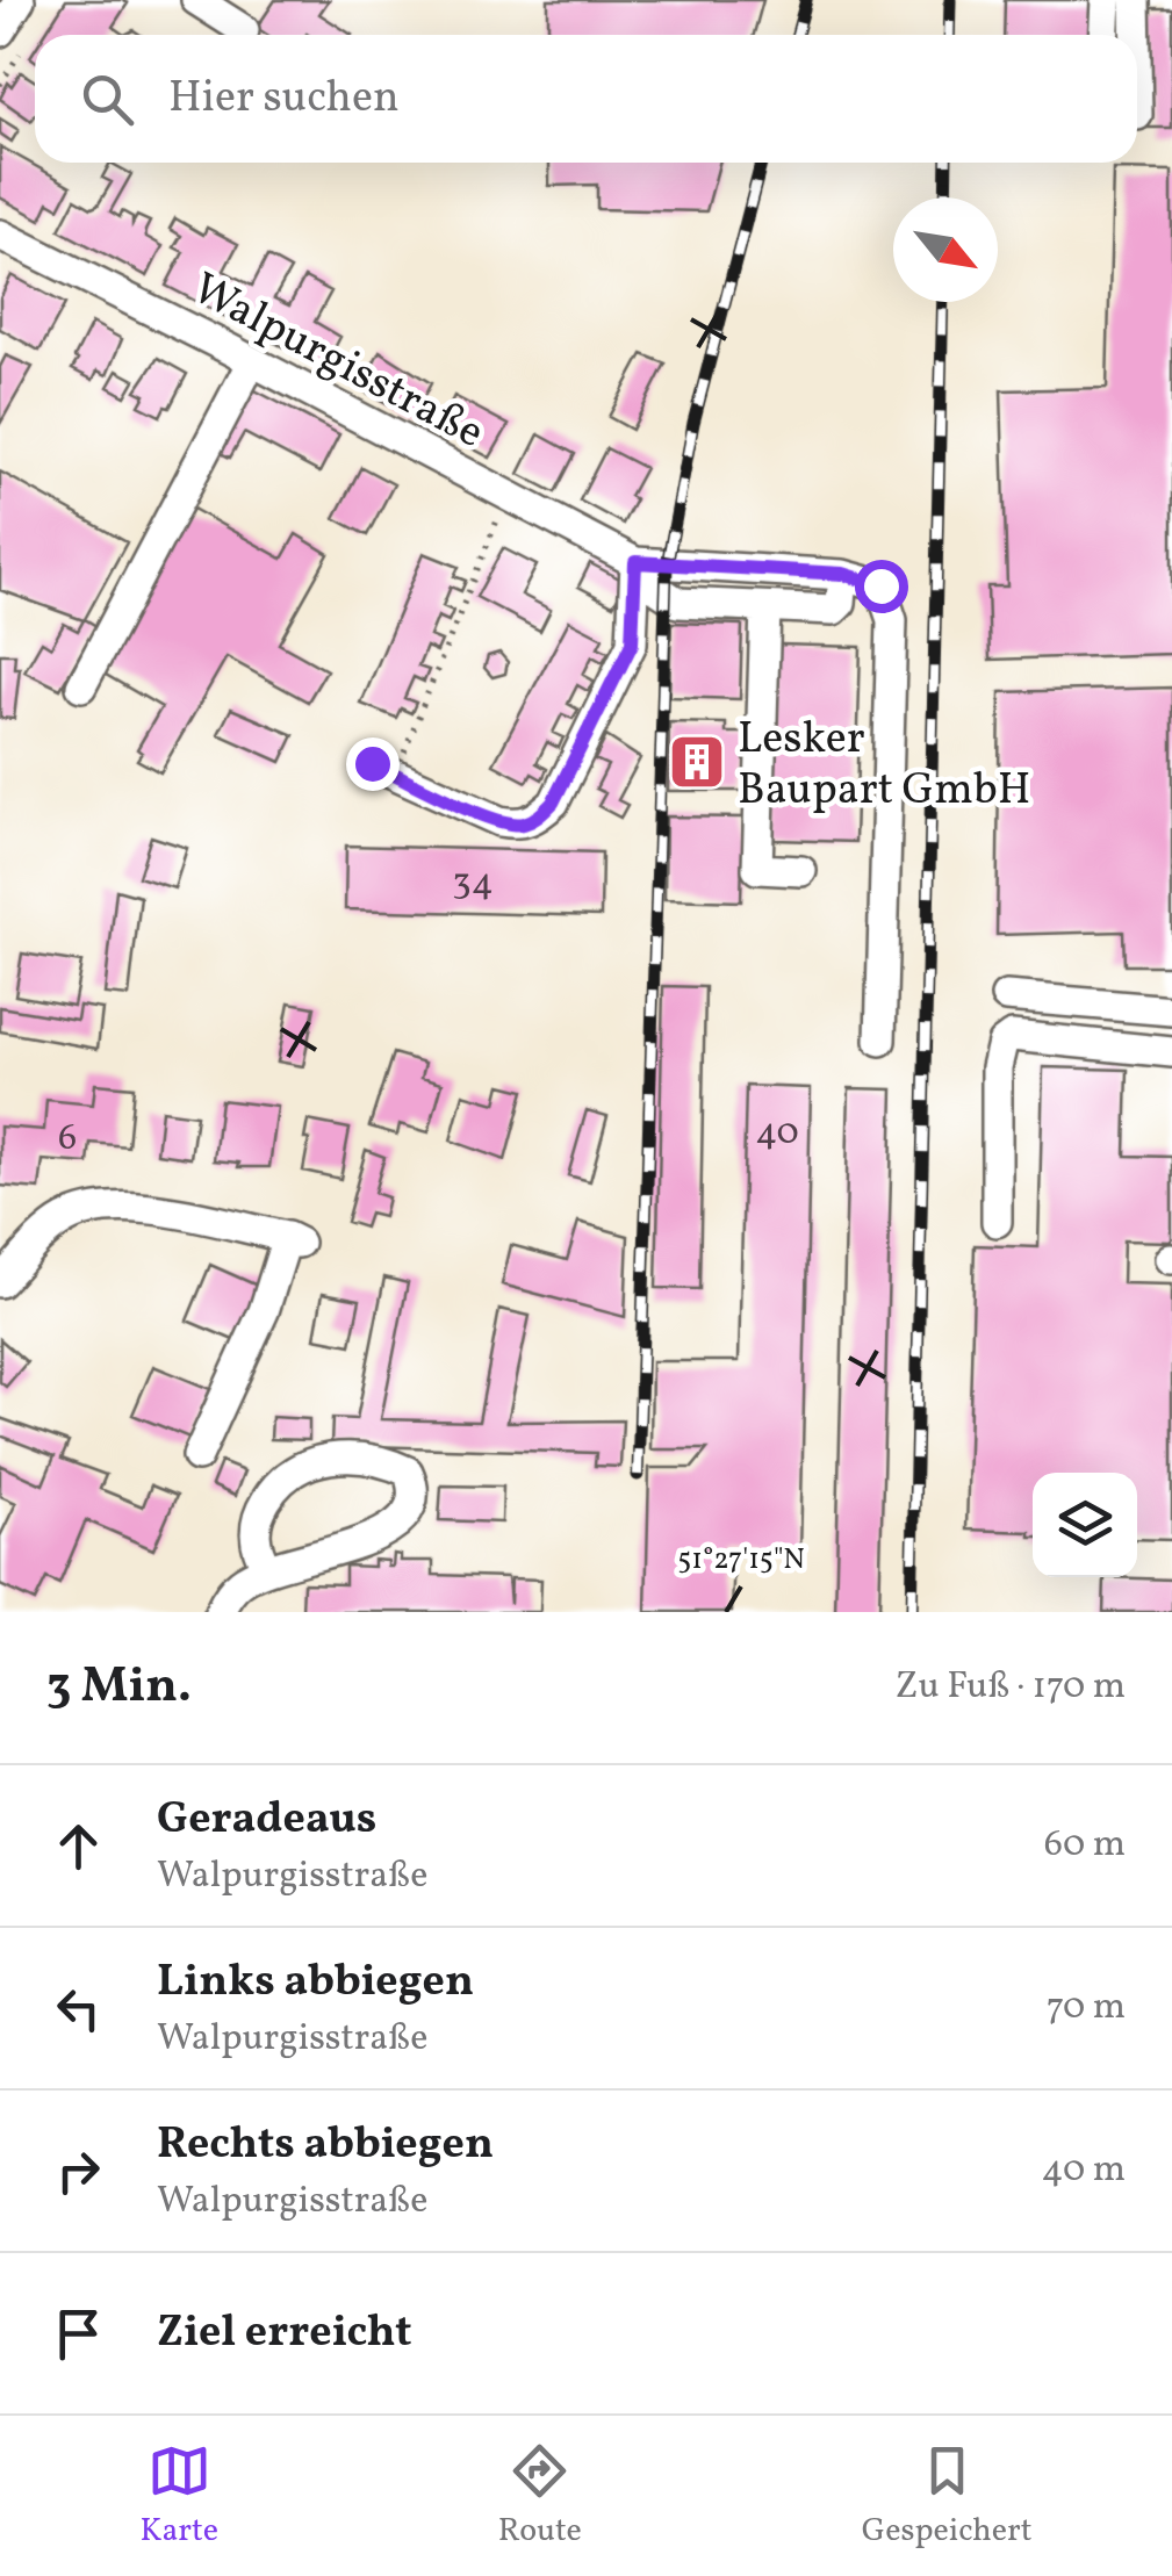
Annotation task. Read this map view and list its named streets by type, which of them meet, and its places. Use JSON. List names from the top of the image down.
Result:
{
  "streets": {
    "street": ["Walpurgisstraße"]
  },
  "places": {
    "building": ["Lesker Baupart GmbH"]
  },
  "house_numbers": ["34", "40", "6"],
  "north": "bottom right",
  "page": {
    "search": "Hier suchen",
    "heading": ["3 Min.", "Zu Fuß · 170 m"],
    "list": [
      ["Geradeaus", "Walpurgisstraße", "60 m"],
      ["Links abbiegen", "Walpurgisstraße", "70 m"],
      ["Rechts abbiegen", "Walpurgisstraße", "40 m"],
      "Ziel erreicht"
    ],
    "nav": ["Karte", "Route", "Gespeichert"]
  },
  "coordinates": ["51°27'15\"N"]
}
